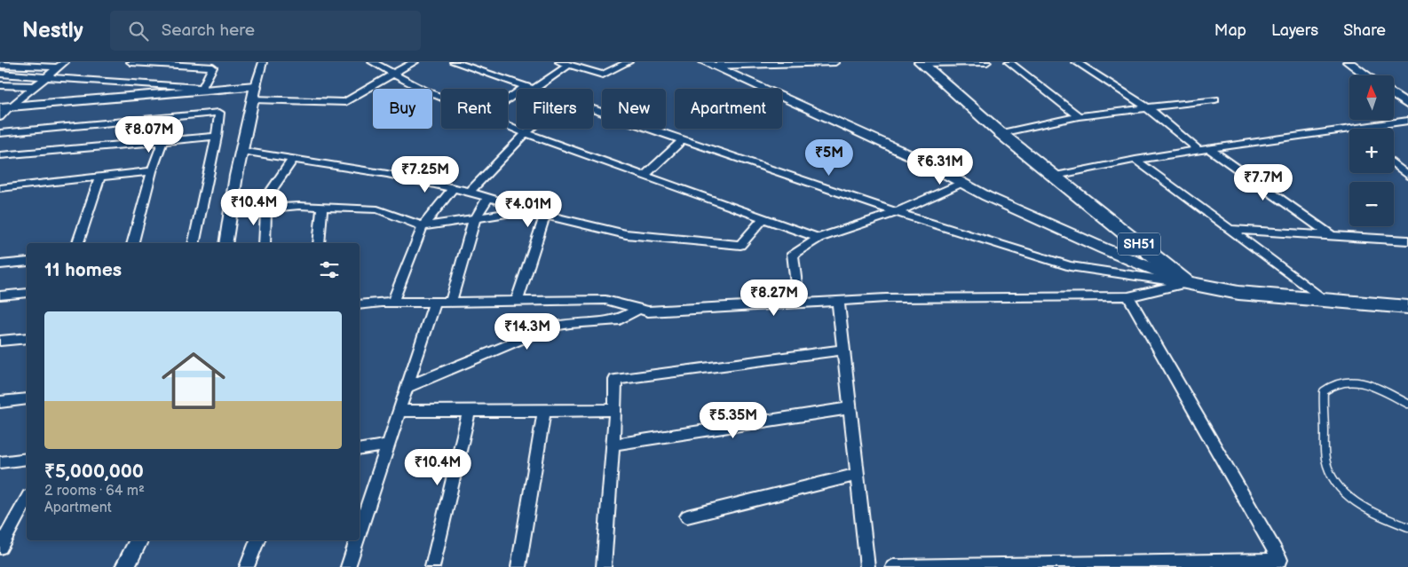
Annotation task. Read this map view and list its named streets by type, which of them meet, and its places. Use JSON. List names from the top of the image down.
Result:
{
  "streets": {
    "main road": ["SH51"]
  },
  "north": "top",
  "page": {
    "header": "Nestly",
    "search": "Search here",
    "nav": ["Map", "Layers", "Share"],
    "map_buttons": ["+", "−"],
    "chip": [
      "Buy",
      "Rent",
      "Filters",
      "New",
      "Apartment"
    ],
    "price": [
      "₹8.07M",
      "₹5M",
      "₹6.31M",
      "₹7.25M",
      "₹7.7M",
      "₹10.4M",
      "₹4.01M",
      "₹8.27M",
      "₹14.3M",
      "₹5.35M",
      "₹10.4M"
    ],
    "heading": "11 homes",
    "list": [
      {
        "name": "₹5,000,000",
        "note": "2 rooms · 64 m² · Apartment"
      }
    ]
  }
}
